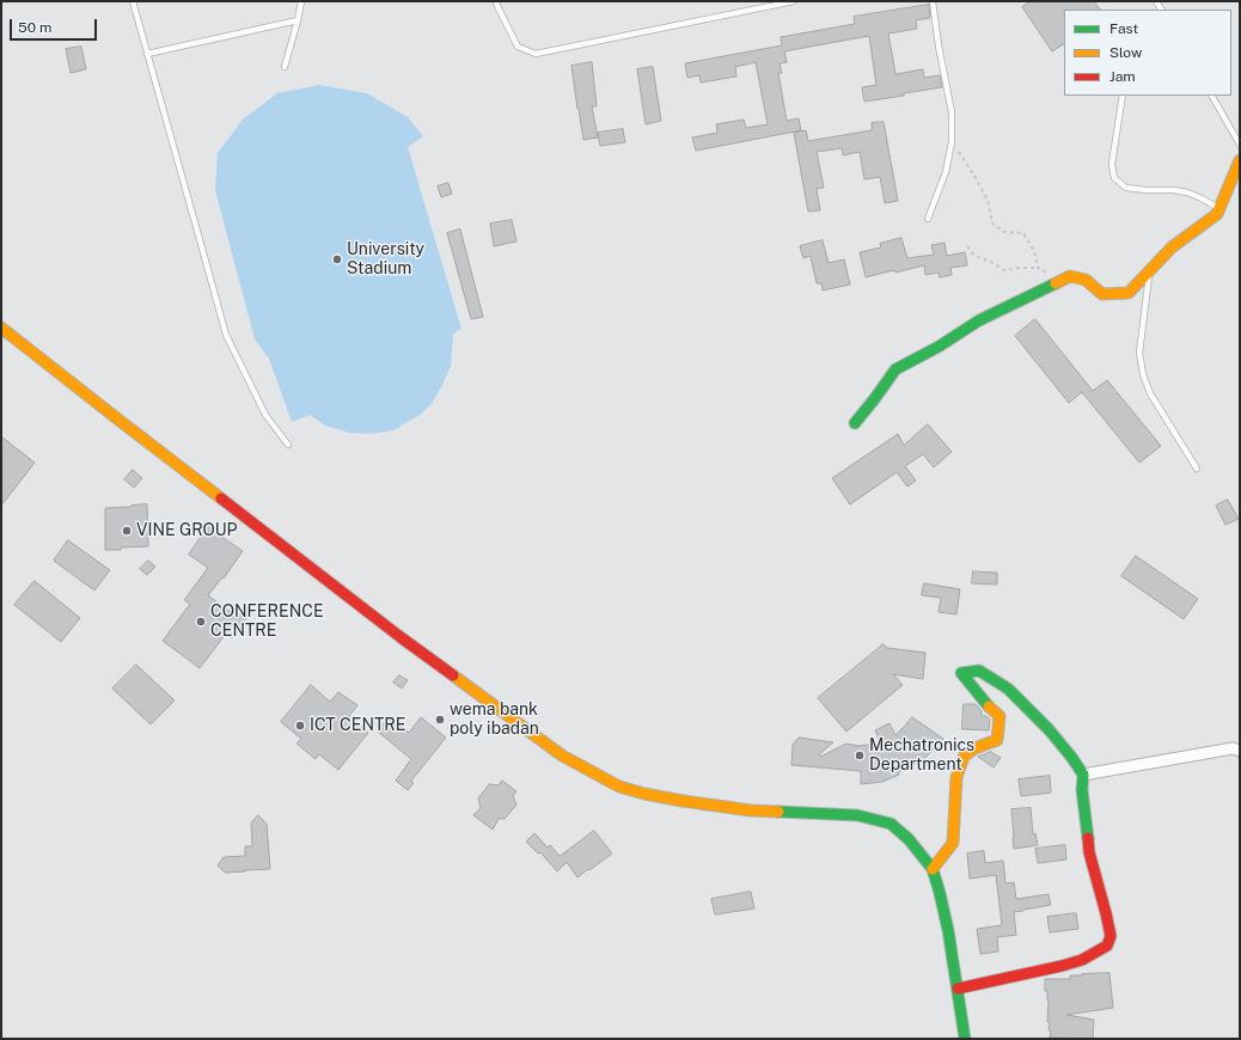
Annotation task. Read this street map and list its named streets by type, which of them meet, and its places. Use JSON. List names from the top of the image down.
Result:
{
  "places": [
    "University Stadium",
    "VINE GROUP",
    "CONFERENCE CENTRE",
    "wema bank poly ibadan",
    "ICT CENTRE",
    "Mechatronics Department"
  ],
  "legend": ["Fast", "Slow", "Jam"],
  "scale_bar": "50 m"
}
